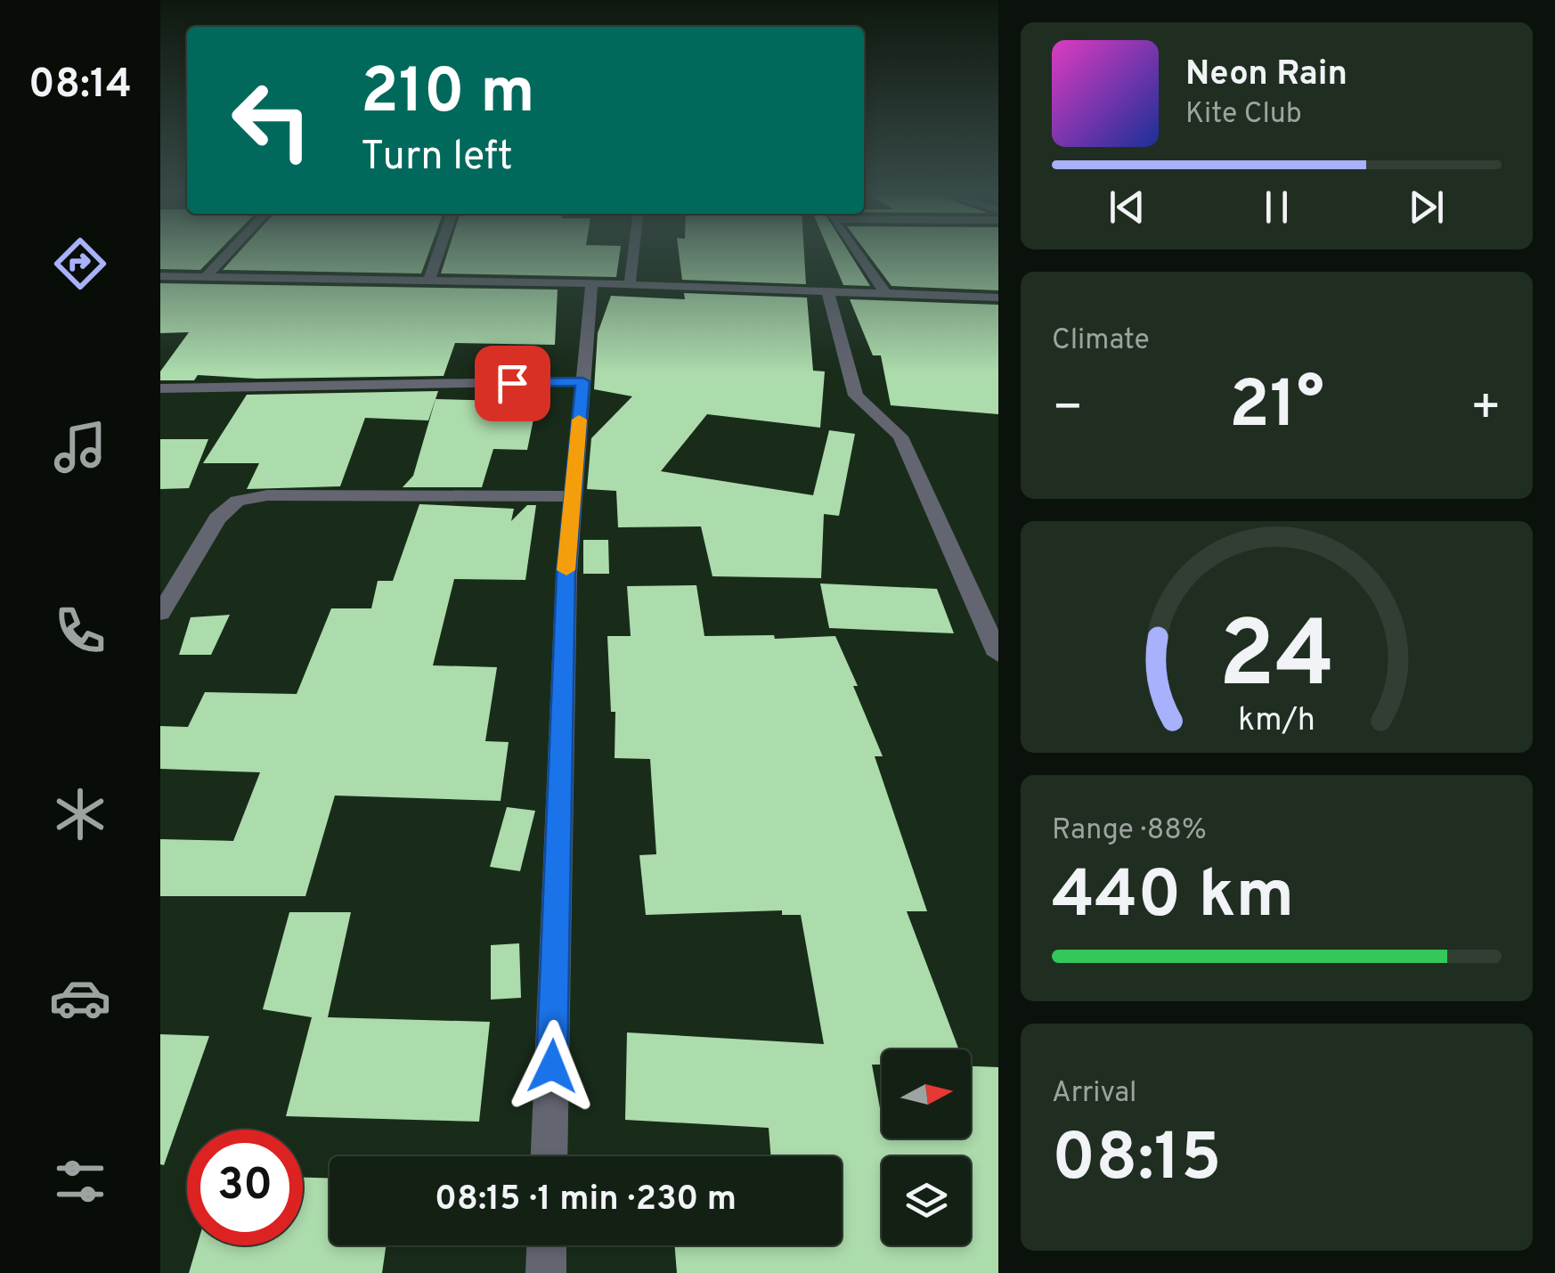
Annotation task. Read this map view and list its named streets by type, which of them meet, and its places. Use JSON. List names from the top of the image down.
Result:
{
  "north": "right",
  "page": {
    "tabs": "08:14",
    "turn": ["210 m", "Turn left"],
    "song": ["Neon Rain", "Kite Club"],
    "tile": [
      "Climate",
      ["Range · 88%", "440 km"],
      ["Arrival", "08:15"]
    ],
    "heat": ["−", "21°", "+"],
    "limit": "30",
    "trip": "08:15 · 1 min · 230 m",
    "gauge": ["24", "km/h"]
  }
}
